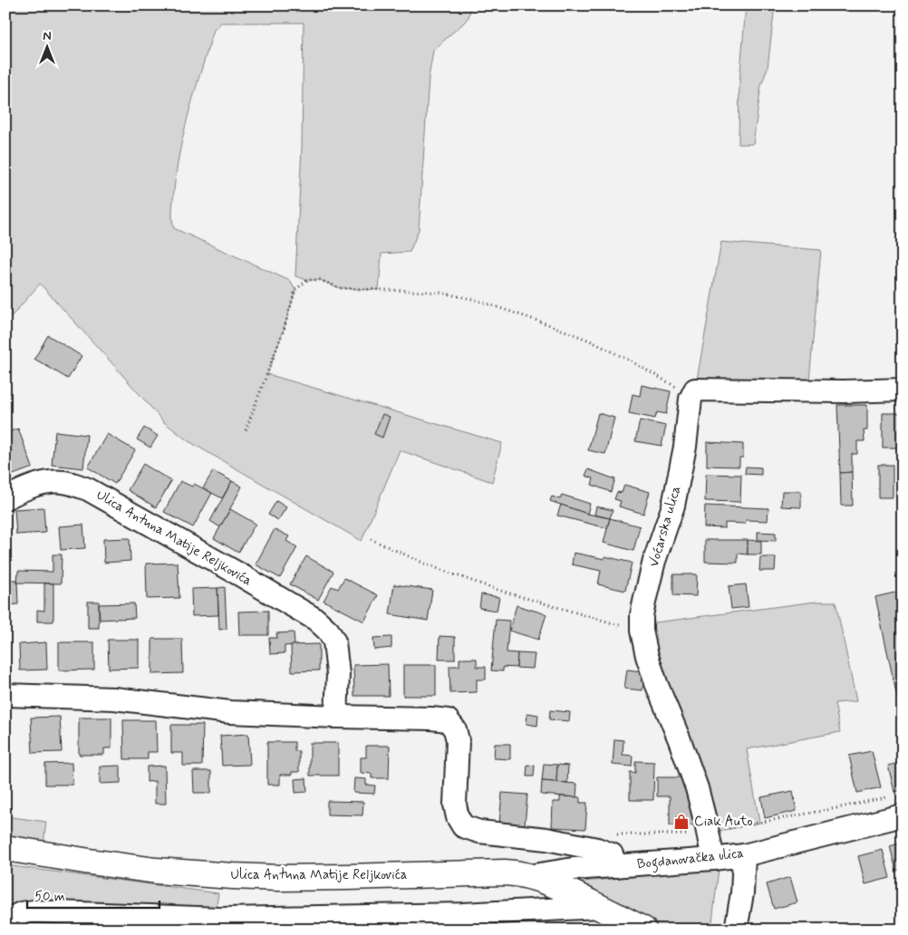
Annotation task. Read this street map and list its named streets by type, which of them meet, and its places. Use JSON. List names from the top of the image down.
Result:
{
  "streets": {
    "main road": ["Ulica Antuna Matije Reljkovića"],
    "street": ["Voćarska ulica", "Bogdanovačka ulica"]
  },
  "crossings": [
    ["Voćarska ulica", "Bogdanovačka ulica"],
    ["Ulica Antuna Matije Reljkovića", "Bogdanovačka ulica"]
  ],
  "places": {
    "shop": ["Ciak Auto"]
  },
  "scale_bar": "50 m",
  "north": "top"
}
